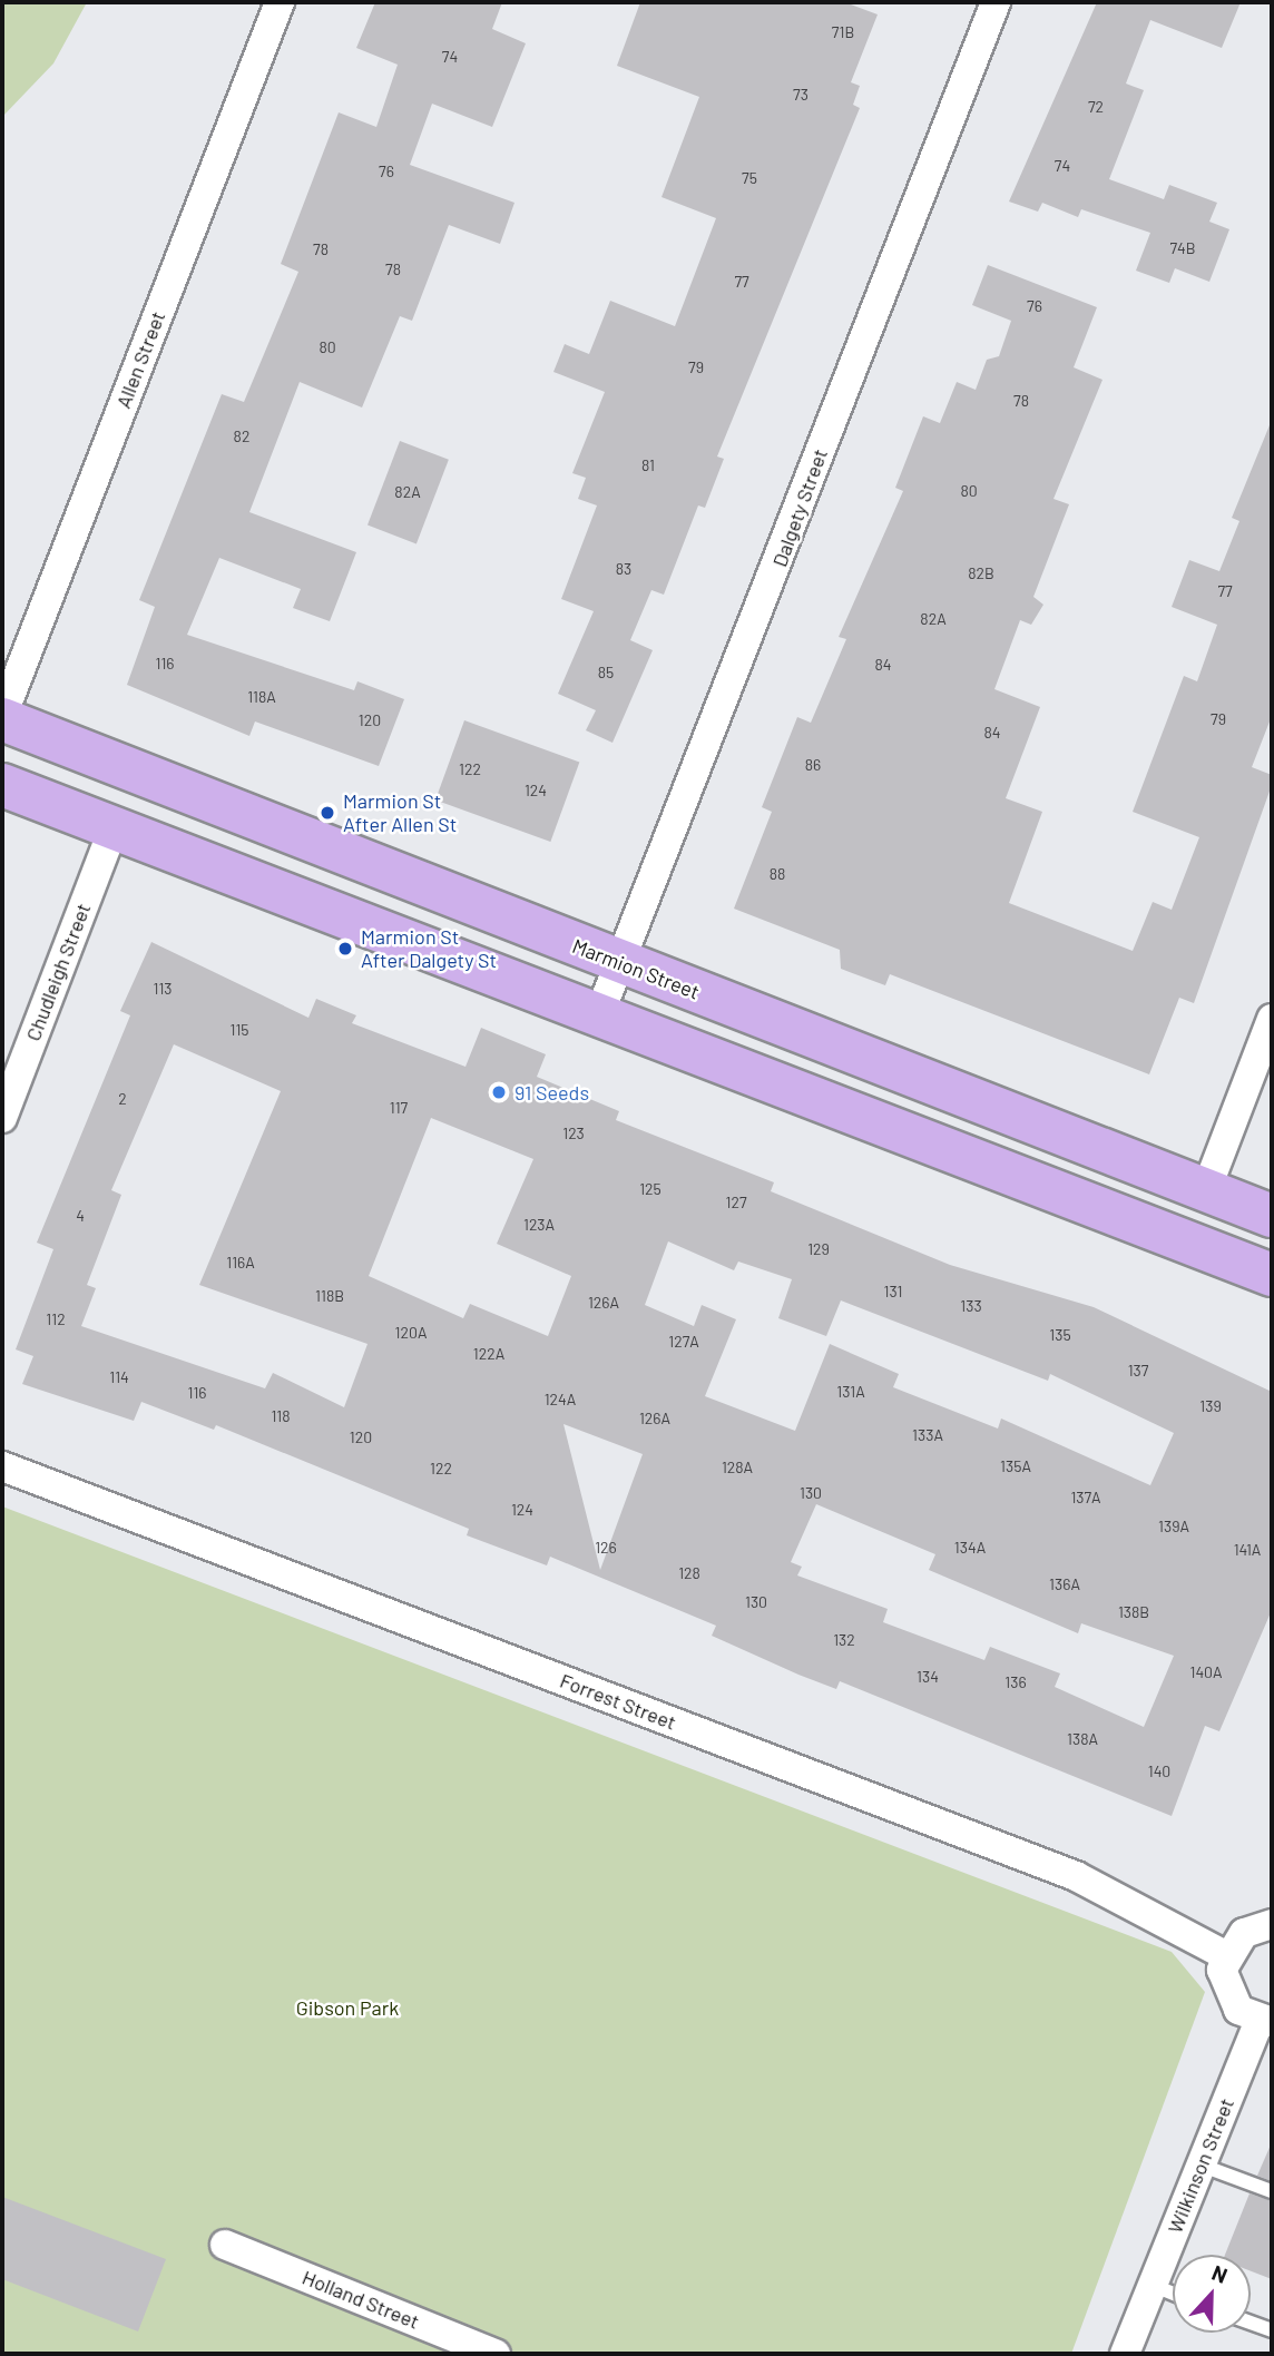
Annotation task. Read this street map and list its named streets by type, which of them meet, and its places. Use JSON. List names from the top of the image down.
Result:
{
  "streets": {
    "main road": ["Marmion Street"],
    "street": [
      "Allen Street",
      "Dalgety Street",
      "Chudleigh Street",
      "Forrest Street",
      "Wilkinson Street",
      "Holland Street"
    ]
  },
  "crossings": [
    ["Allen Street", "Marmion Street"],
    ["Dalgety Street", "Marmion Street"]
  ],
  "parks": ["Gibson Park"],
  "places": ["Marmion St After Allen St", "Marmion St After Dalgety St", "91 Seeds"],
  "house_numbers": [
    "71B",
    "74",
    "73",
    "72",
    "74",
    "76",
    "75",
    "74B",
    "78",
    "78",
    "77",
    "76",
    "80",
    "79",
    "78",
    "82",
    "81",
    "80",
    "82A",
    "83",
    "82B",
    "77",
    "82A",
    "116",
    "84",
    "85",
    "118A",
    "79",
    "120",
    "84",
    "86",
    "122",
    "124",
    "88",
    "113",
    "115",
    "2",
    "117",
    "123",
    "125",
    "127",
    "4",
    "123A",
    "129",
    "116A",
    "131",
    "118B",
    "126A",
    "133",
    "112",
    "120A",
    "135",
    "127A",
    "122A",
    "137",
    "114",
    "131A",
    "116",
    "124A",
    "139",
    "118",
    "126A",
    "133A",
    "120",
    "135A",
    "128A",
    "122",
    "130",
    "137A",
    "124",
    "139A",
    "126",
    "134A",
    "141A",
    "128",
    "136A",
    "130",
    "138B",
    "132",
    "140A",
    "134",
    "136",
    "138A",
    "140"
  ],
  "north": "top"
}
